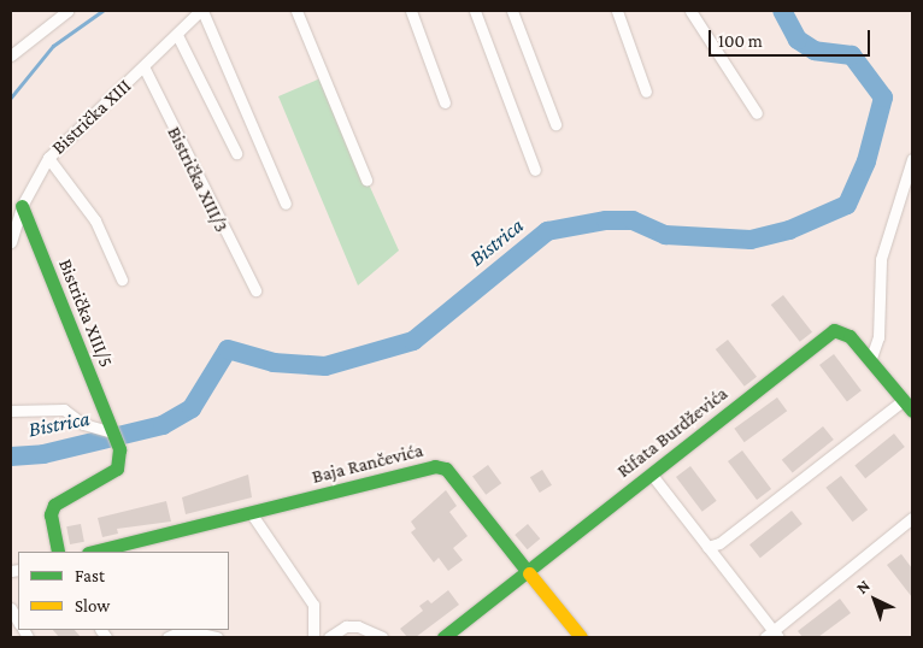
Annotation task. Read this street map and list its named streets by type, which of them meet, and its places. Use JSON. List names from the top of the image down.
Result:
{
  "streets": {
    "street": [
      "Bistrička XIII",
      "Bistrička XIII/3",
      "Bistrička XIII/5",
      "Rifata Burdževića",
      "Baja Rančevića"
    ]
  },
  "crossings": [
    ["Bistrička XIII", "Bistrička XIII/3"],
    ["Bistrička XIII", "Bistrička XIII/5"],
    ["Rifata Burdževića", "Baja Rančevića"]
  ],
  "water": ["Bistrica"],
  "legend": ["Fast", "Slow"],
  "scale_bar": "100 m",
  "north": "top left"
}
